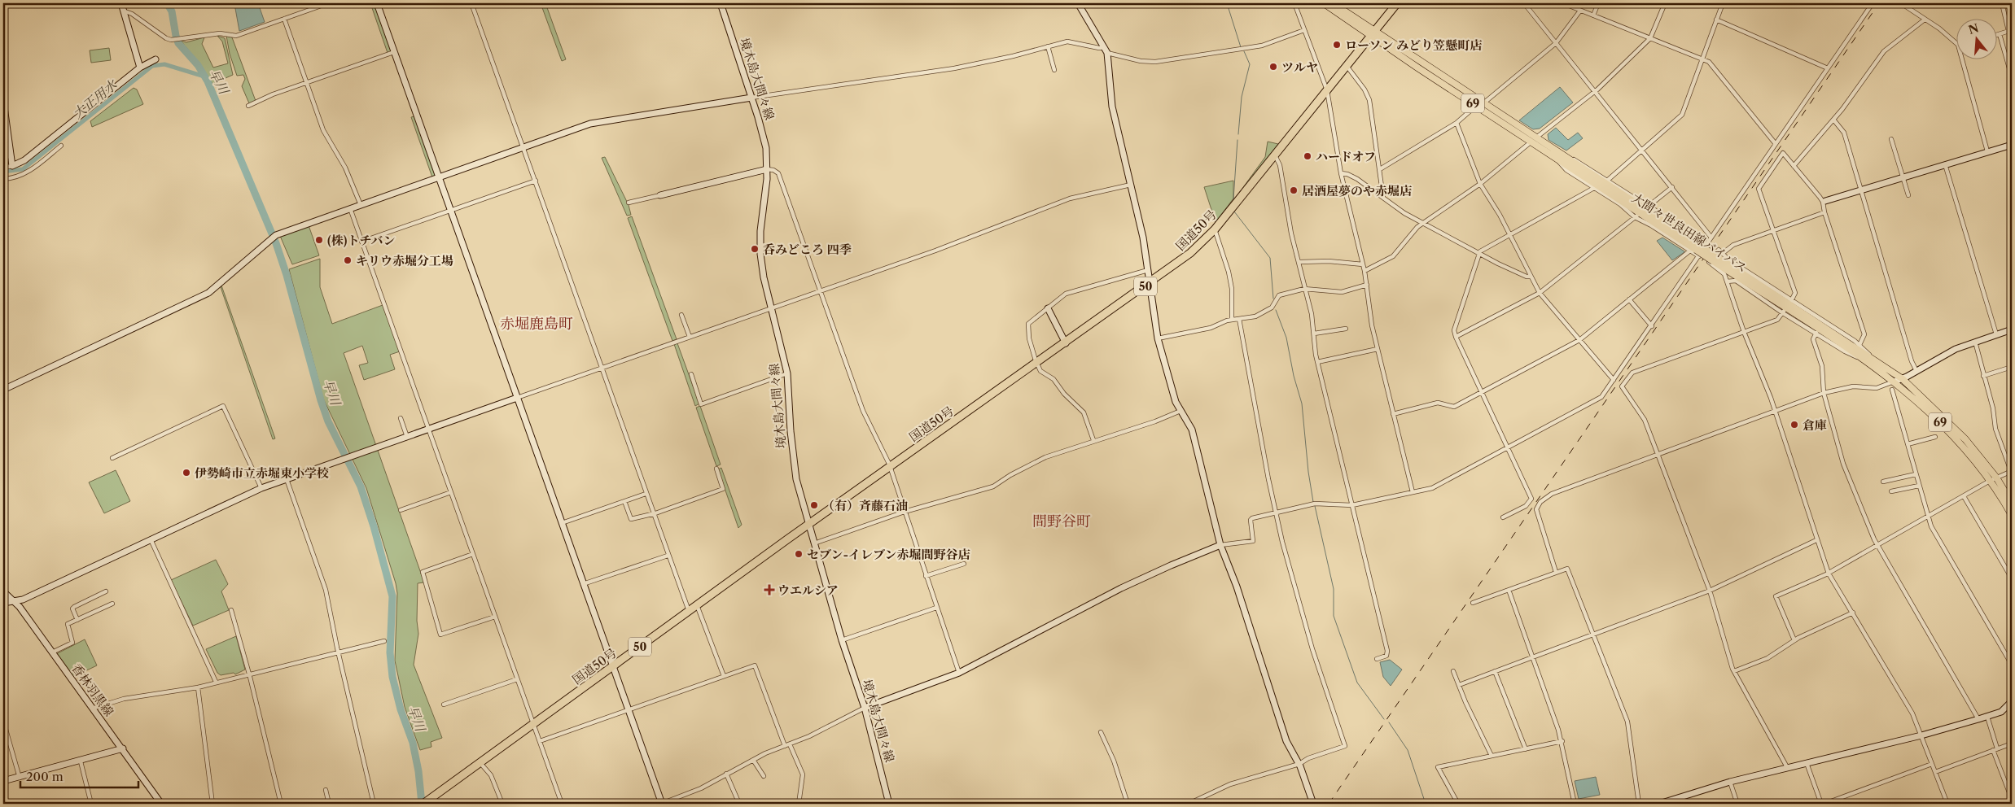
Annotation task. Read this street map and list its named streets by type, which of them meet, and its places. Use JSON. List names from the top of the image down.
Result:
{
  "streets": {
    "highway": ["国道50号", "50"],
    "main road": ["69", "大間々世良田線バイパス"],
    "street": ["境木島大間々線", "香林羽黒線"]
  },
  "crossings": [
    ["境木島大間々線", "国道50号"],
    ["国道50号", "大間々世良田線バイパス"]
  ],
  "districts": ["赤堀鹿島町", "間野谷町"],
  "water": ["早川", "大正用水"],
  "places": {
    "other": [
      "ローソン みどり笠懸町店",
      "ツルヤ",
      "ハードオフ",
      "居酒屋夢のや赤堀店",
      "(株)トチバン",
      "呑みどころ 四季",
      "キリウ赤堀分工場",
      "倉庫",
      "伊勢崎市立赤堀東小学校",
      "（有）斉藤石油",
      "セブン-イレブン赤堀間野谷店"
    ],
    "health": ["ウエルシア"]
  },
  "scale_bar": "200 m",
  "north": "top"
}
